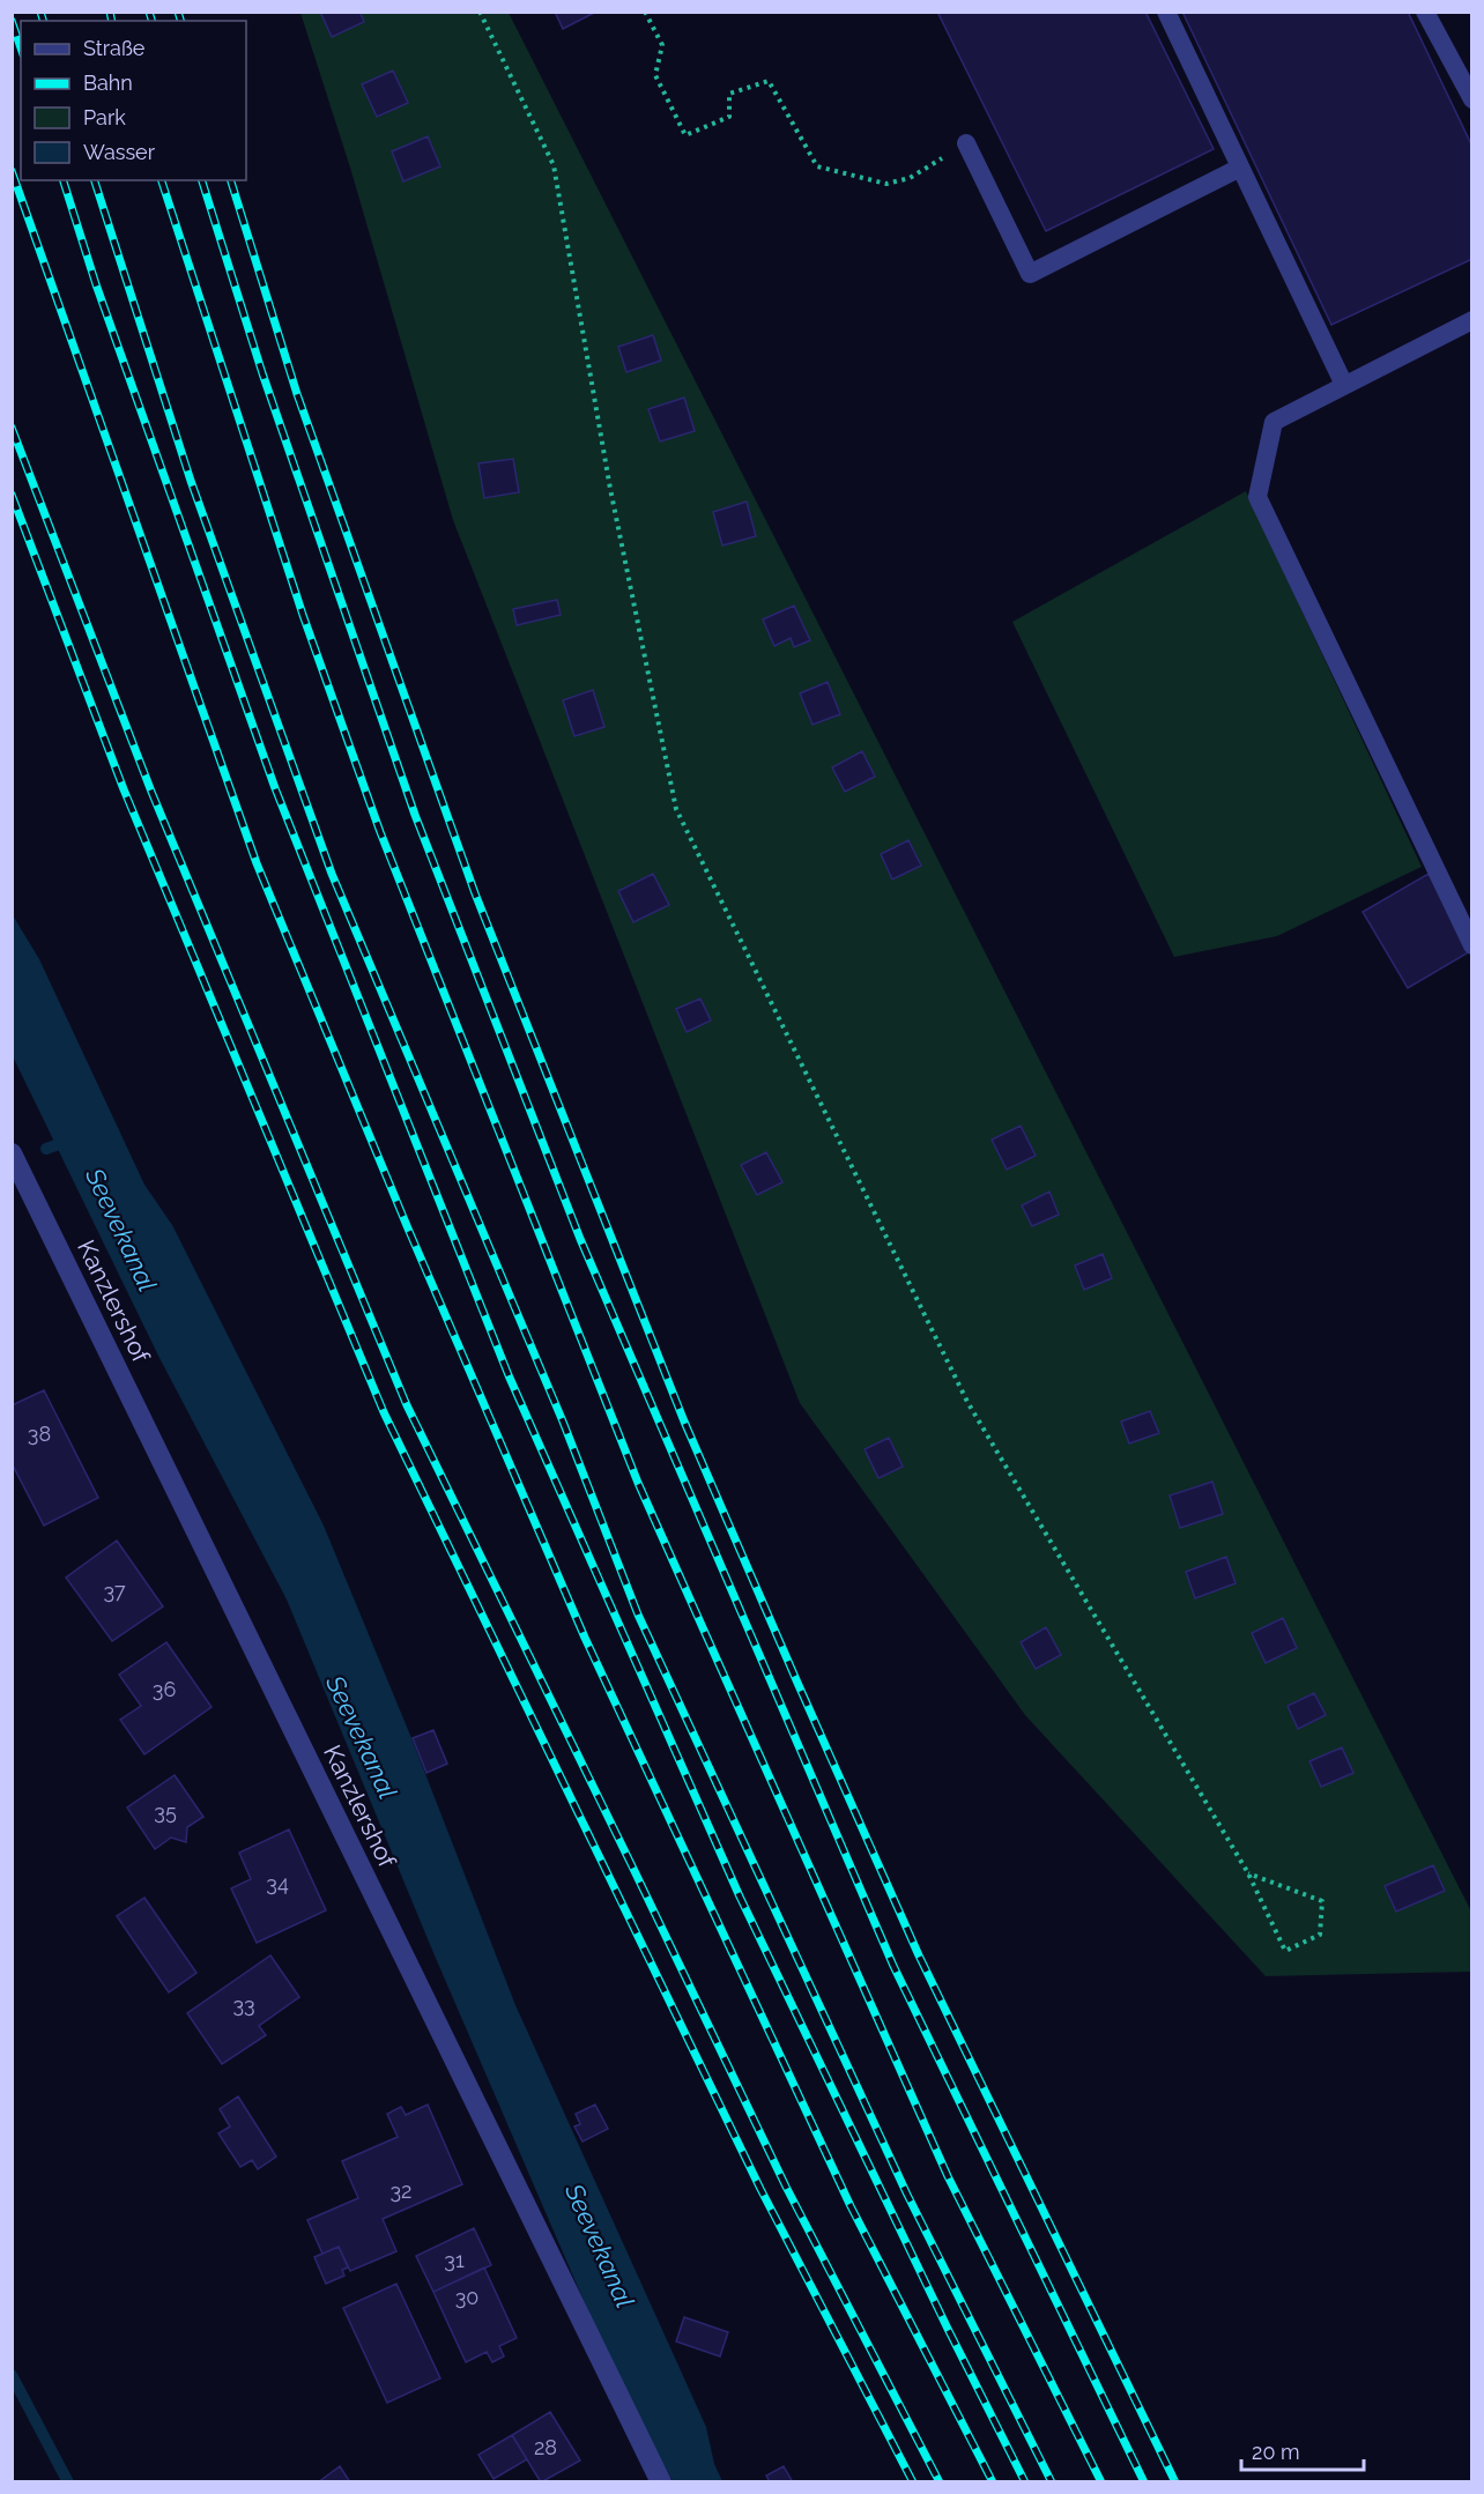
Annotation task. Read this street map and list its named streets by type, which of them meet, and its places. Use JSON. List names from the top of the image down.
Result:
{
  "streets": {
    "street": ["Kanzlershof"]
  },
  "water": ["Seevekanal"],
  "house_numbers": [
    "38",
    "37",
    "36",
    "35",
    "34",
    "33",
    "32",
    "31",
    "30",
    "28"
  ],
  "legend": [
    "Straße",
    "Bahn",
    "Park",
    "Wasser"
  ],
  "scale_bar": "20 m"
}
